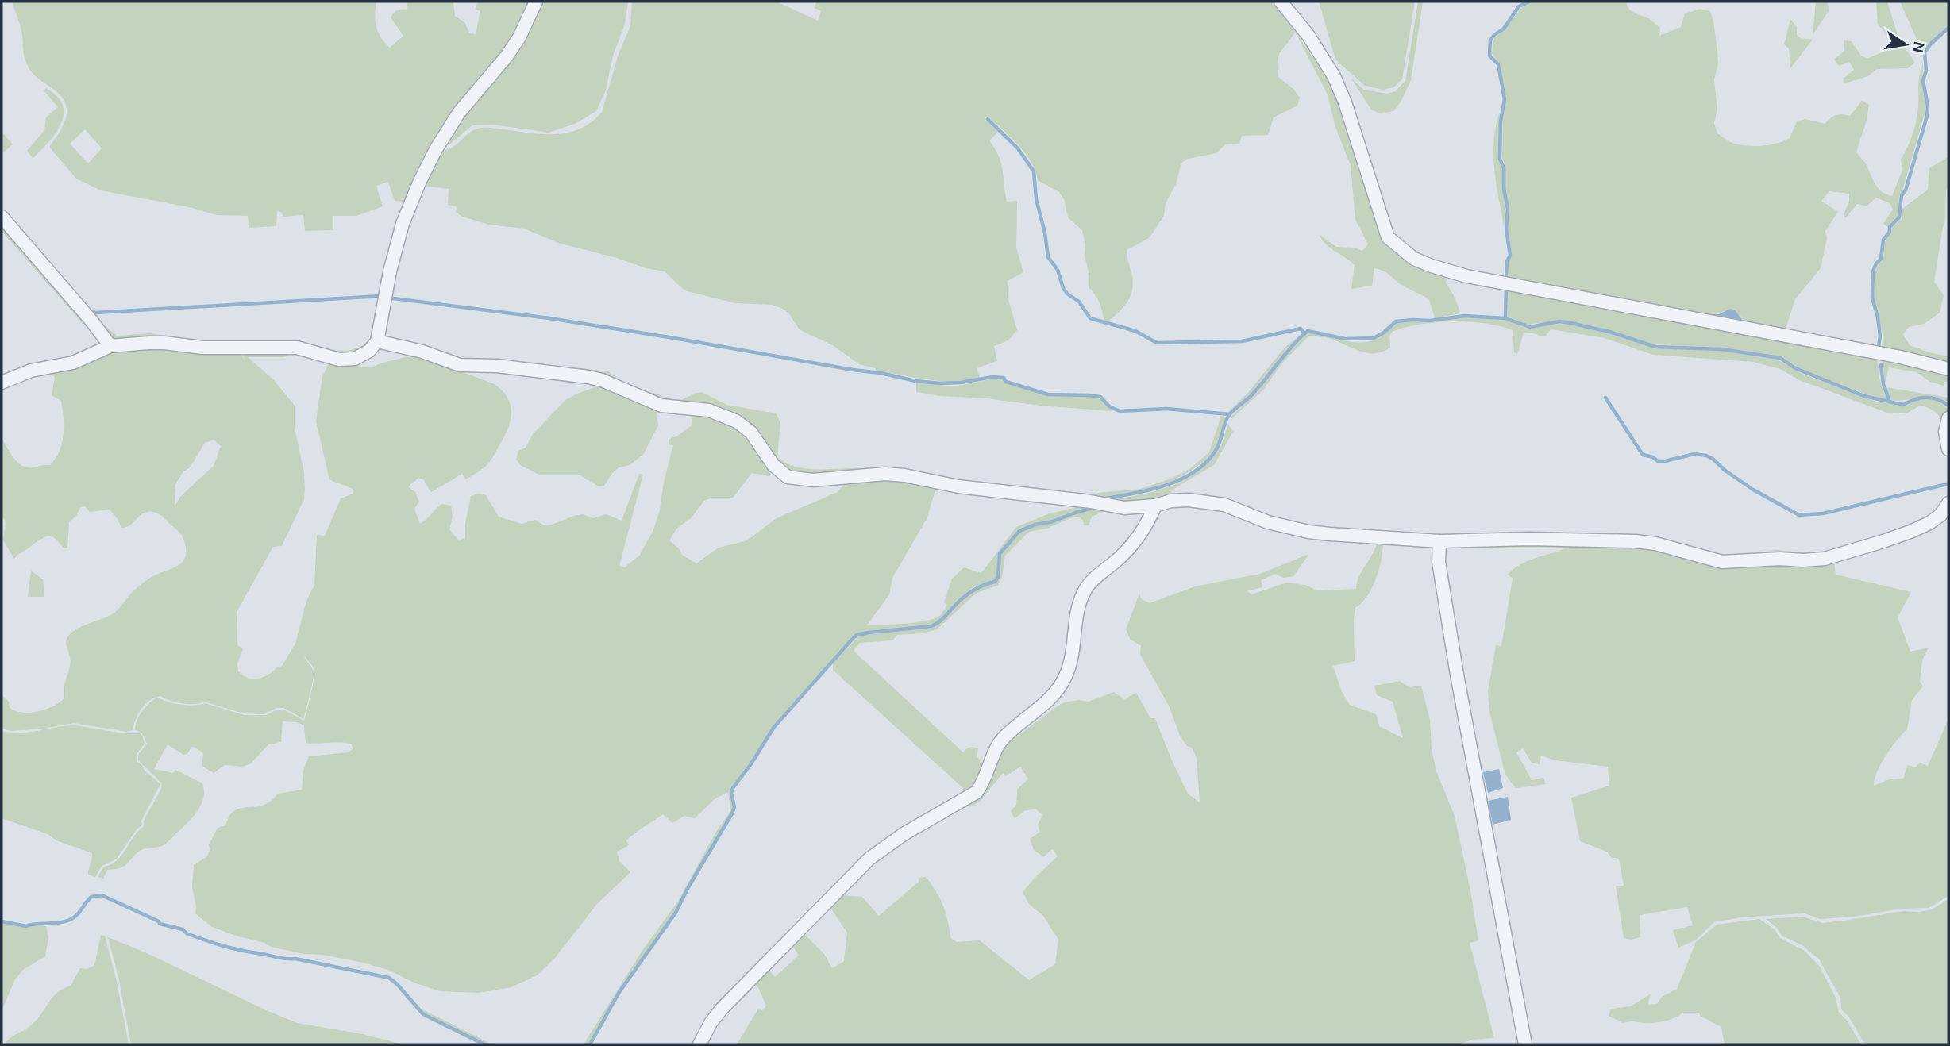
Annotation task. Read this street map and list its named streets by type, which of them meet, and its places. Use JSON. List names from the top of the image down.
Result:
{
  "north": "right"
}
